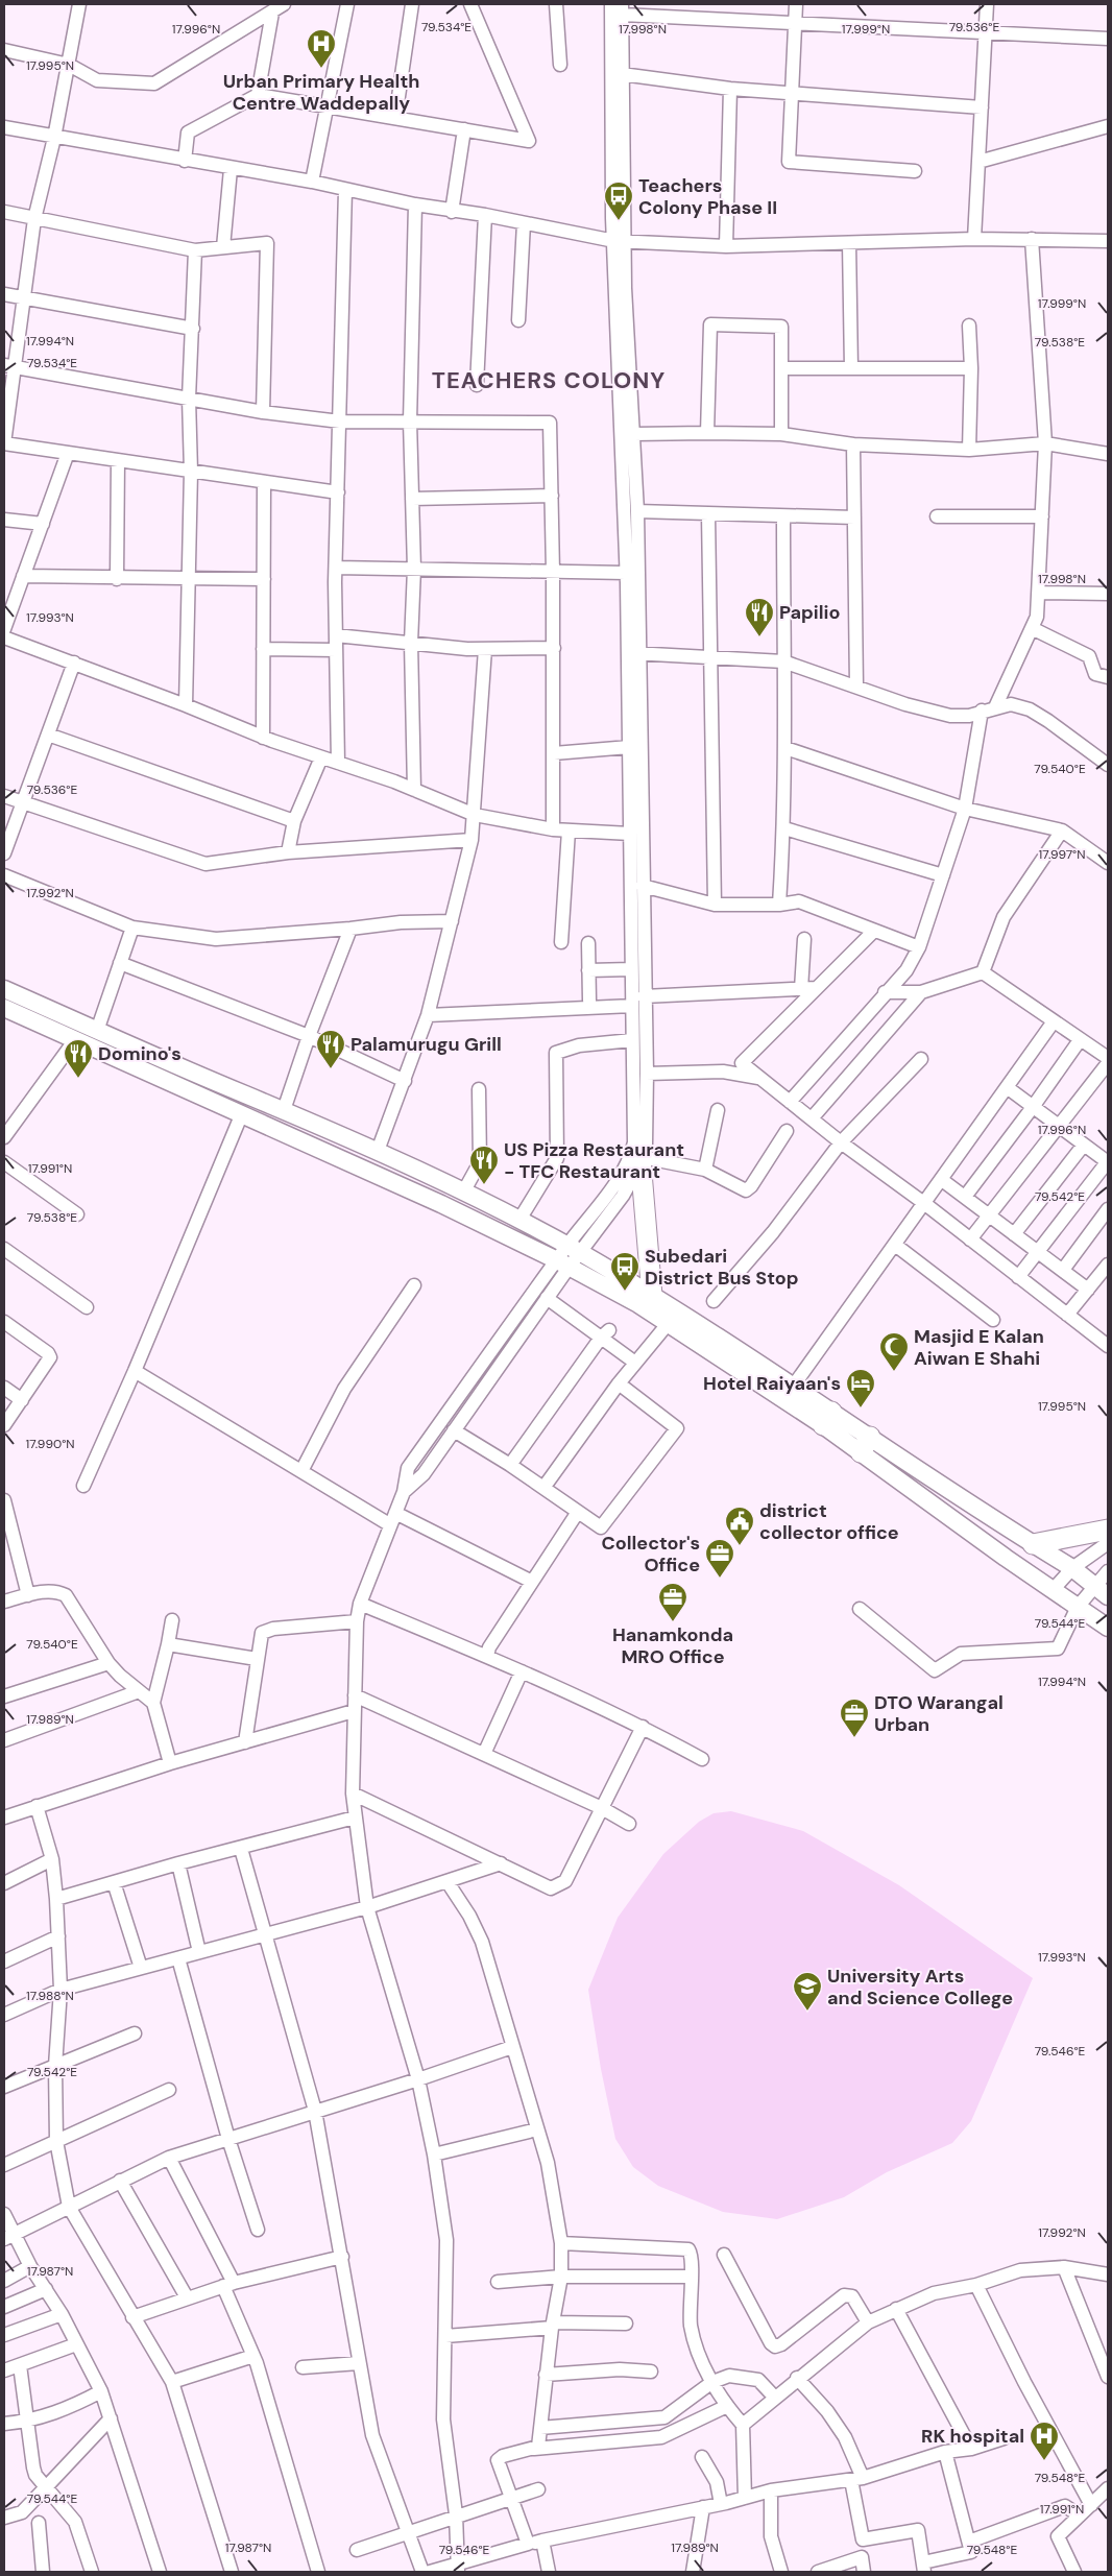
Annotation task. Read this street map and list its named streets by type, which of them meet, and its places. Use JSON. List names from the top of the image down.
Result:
{
  "districts": ["TEACHERS COLONY"],
  "places": {
    "hospital": ["Urban Primary Health Centre Waddepally", "RK hospital"],
    "bus stop": ["Teachers Colony Phase II", "Subedari District Bus Stop"],
    "restaurant": [
      "Papilio",
      "Palamurugu Grill",
      "Domino's",
      "US Pizza Restaurant - TFC Restaurant"
    ],
    "mosque": ["Masjid E Kalan Aiwan E Shahi"],
    "hotel": ["Hotel Raiyaan's"],
    "public building": ["district collector office"],
    "office": ["Collector's Office", "Hanamkonda MRO Office", "DTO Warangal Urban"],
    "school or university": ["University Arts and Science College"]
  },
  "coordinates": [
    "79.534°E",
    "79.536°E",
    "17.996°N",
    "17.998°N",
    "17.999°N",
    "17.995°N",
    "17.994°N",
    "79.538°E",
    "17.993°N",
    "79.540°E",
    "17.997°N",
    "17.992°N",
    "17.991°N",
    "79.542°E",
    "17.990°N",
    "79.544°E",
    "17.989°N",
    "17.988°N",
    "79.546°E",
    "17.987°N",
    "79.548°E"
  ]
}
